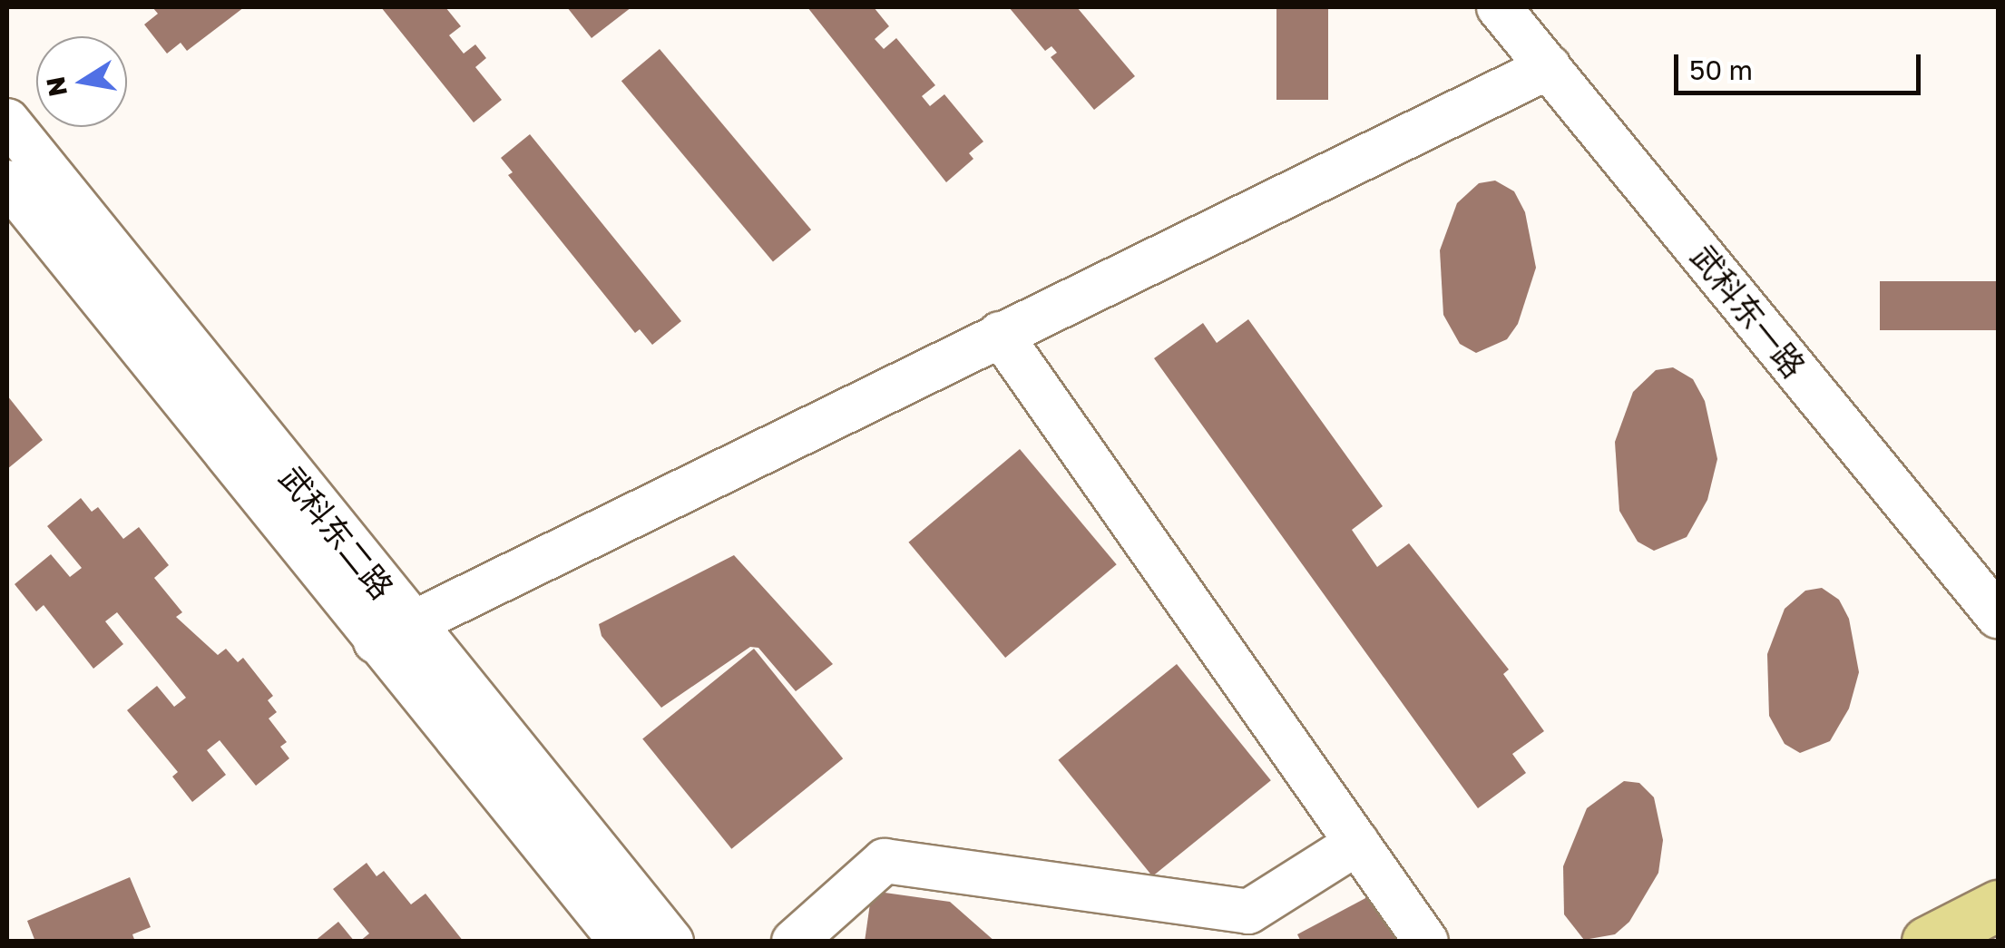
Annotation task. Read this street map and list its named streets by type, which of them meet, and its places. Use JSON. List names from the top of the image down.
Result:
{
  "streets": {
    "street": ["武科东一路", "武科东二路"]
  },
  "scale_bar": "50 m",
  "north": "left"
}
